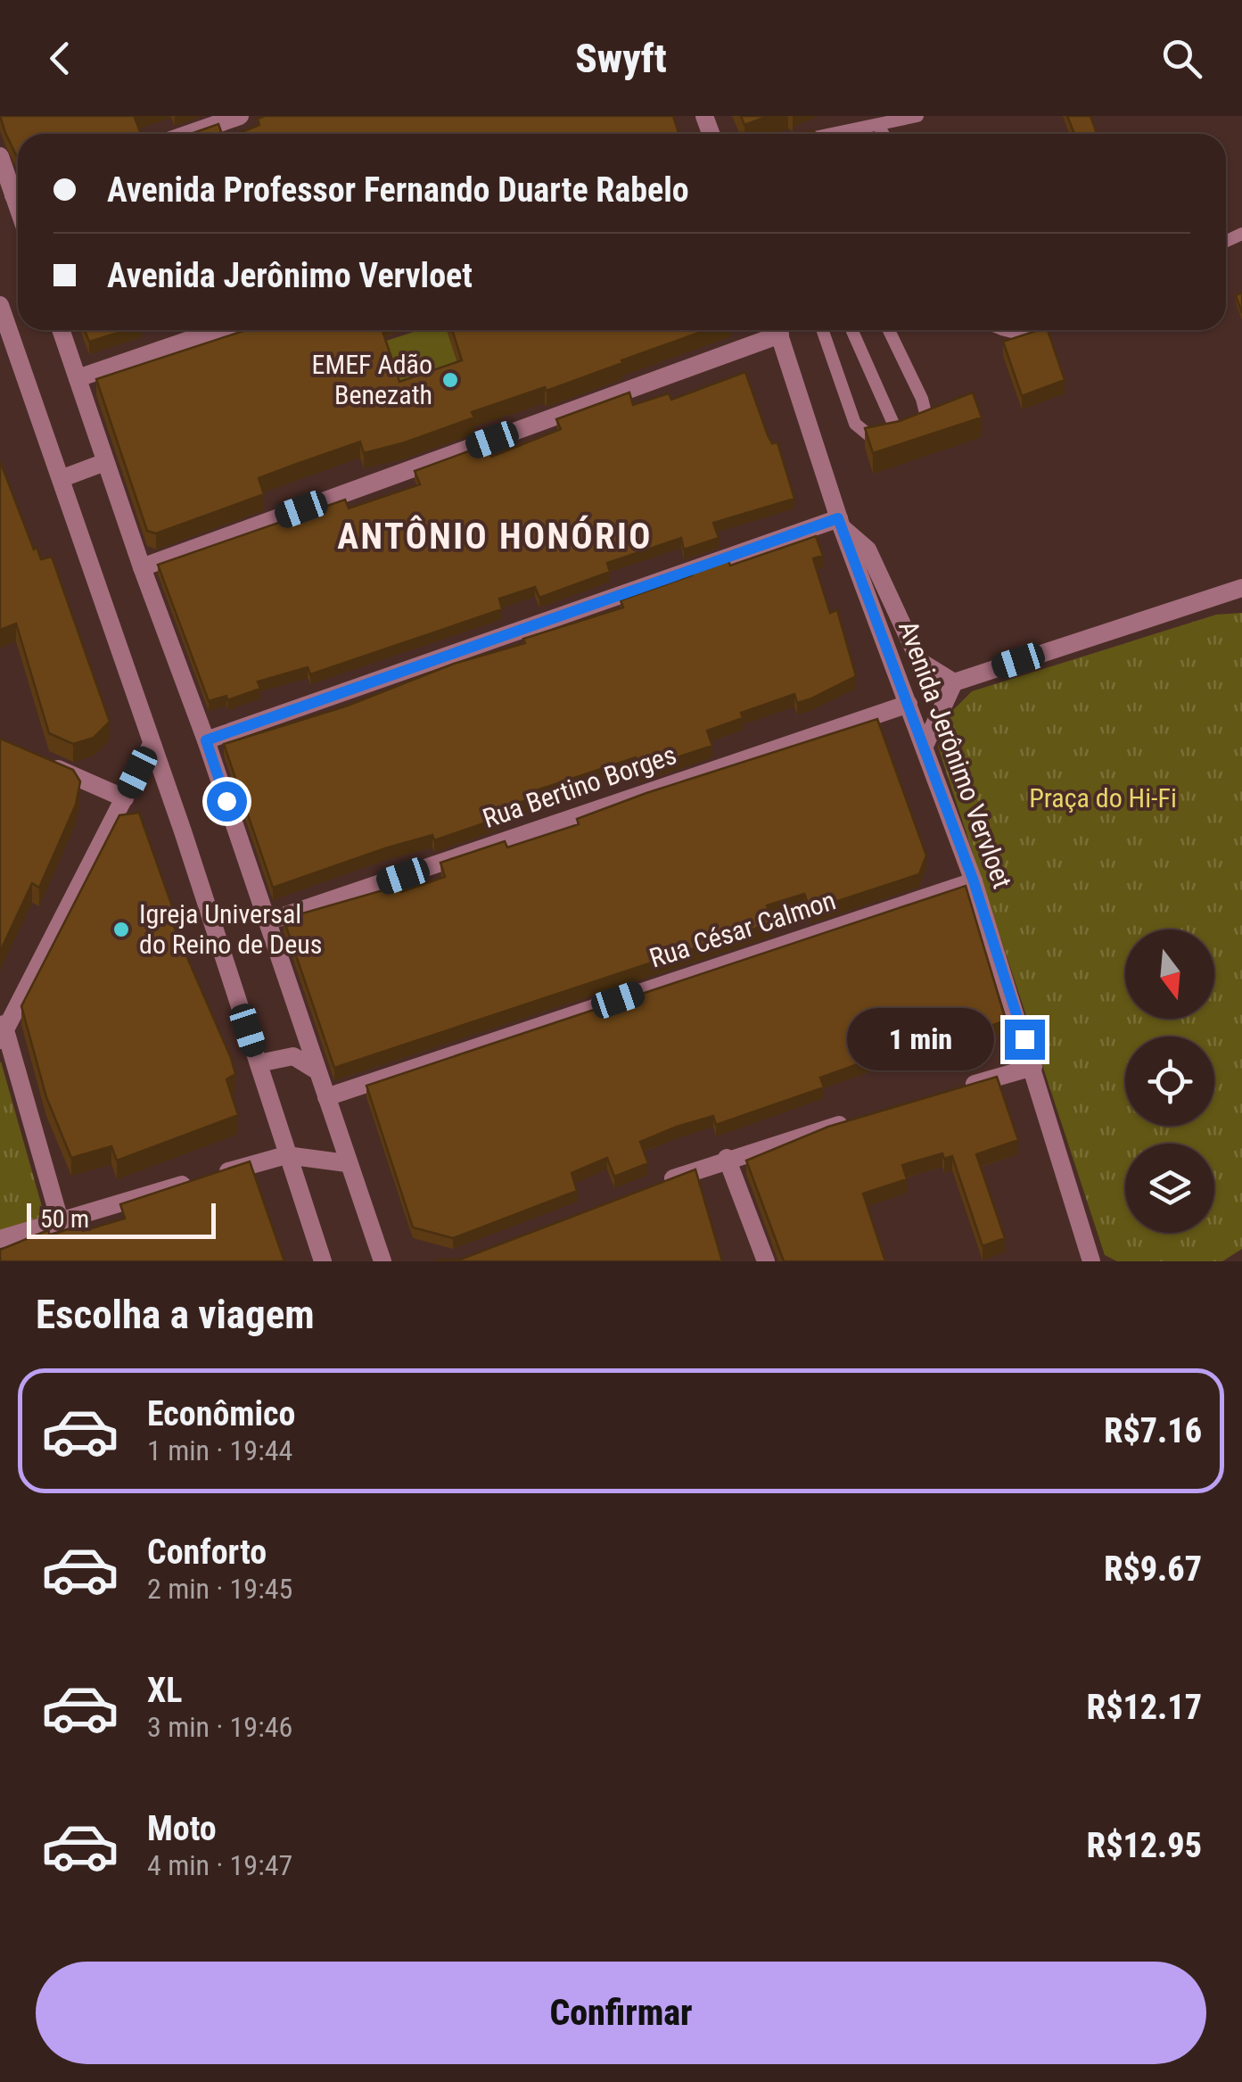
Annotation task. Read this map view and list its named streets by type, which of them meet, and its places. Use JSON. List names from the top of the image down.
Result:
{
  "streets": {
    "street": ["Avenida Jerônimo Vervloet", "Rua Bertino Borges", "Rua César Calmon"]
  },
  "crossings": [
    ["Avenida Jerônimo Vervloet", "Rua Bertino Borges"],
    ["Avenida Jerônimo Vervloet", "Rua César Calmon"]
  ],
  "districts": ["ANTÔNIO HONÓRIO"],
  "parks": ["Praça do Hi-Fi"],
  "places": ["EMEF Adão Benezath", "Igreja Universal do Reino de Deus"],
  "scale_bar": "50 m",
  "north": "bottom",
  "page": {
    "header": "Swyft",
    "banner": ["Avenida Professor Fernando Duarte Rabelo", "Avenida Jerônimo Vervloet"],
    "bubble": "1 min",
    "scale": "50 m",
    "heading": "Escolha a viagem",
    "list": [
      {
        "name": "Econômico",
        "note": "1 min · 19:44",
        "value": "R$7.16"
      },
      {
        "name": "Conforto",
        "note": "2 min · 19:45",
        "value": "R$9.67"
      },
      {
        "name": "XL",
        "note": "3 min · 19:46",
        "value": "R$12.17"
      },
      {
        "name": "Moto",
        "note": "4 min · 19:47",
        "value": "R$12.95"
      }
    ],
    "buttons": "Confirmar"
  }
}
